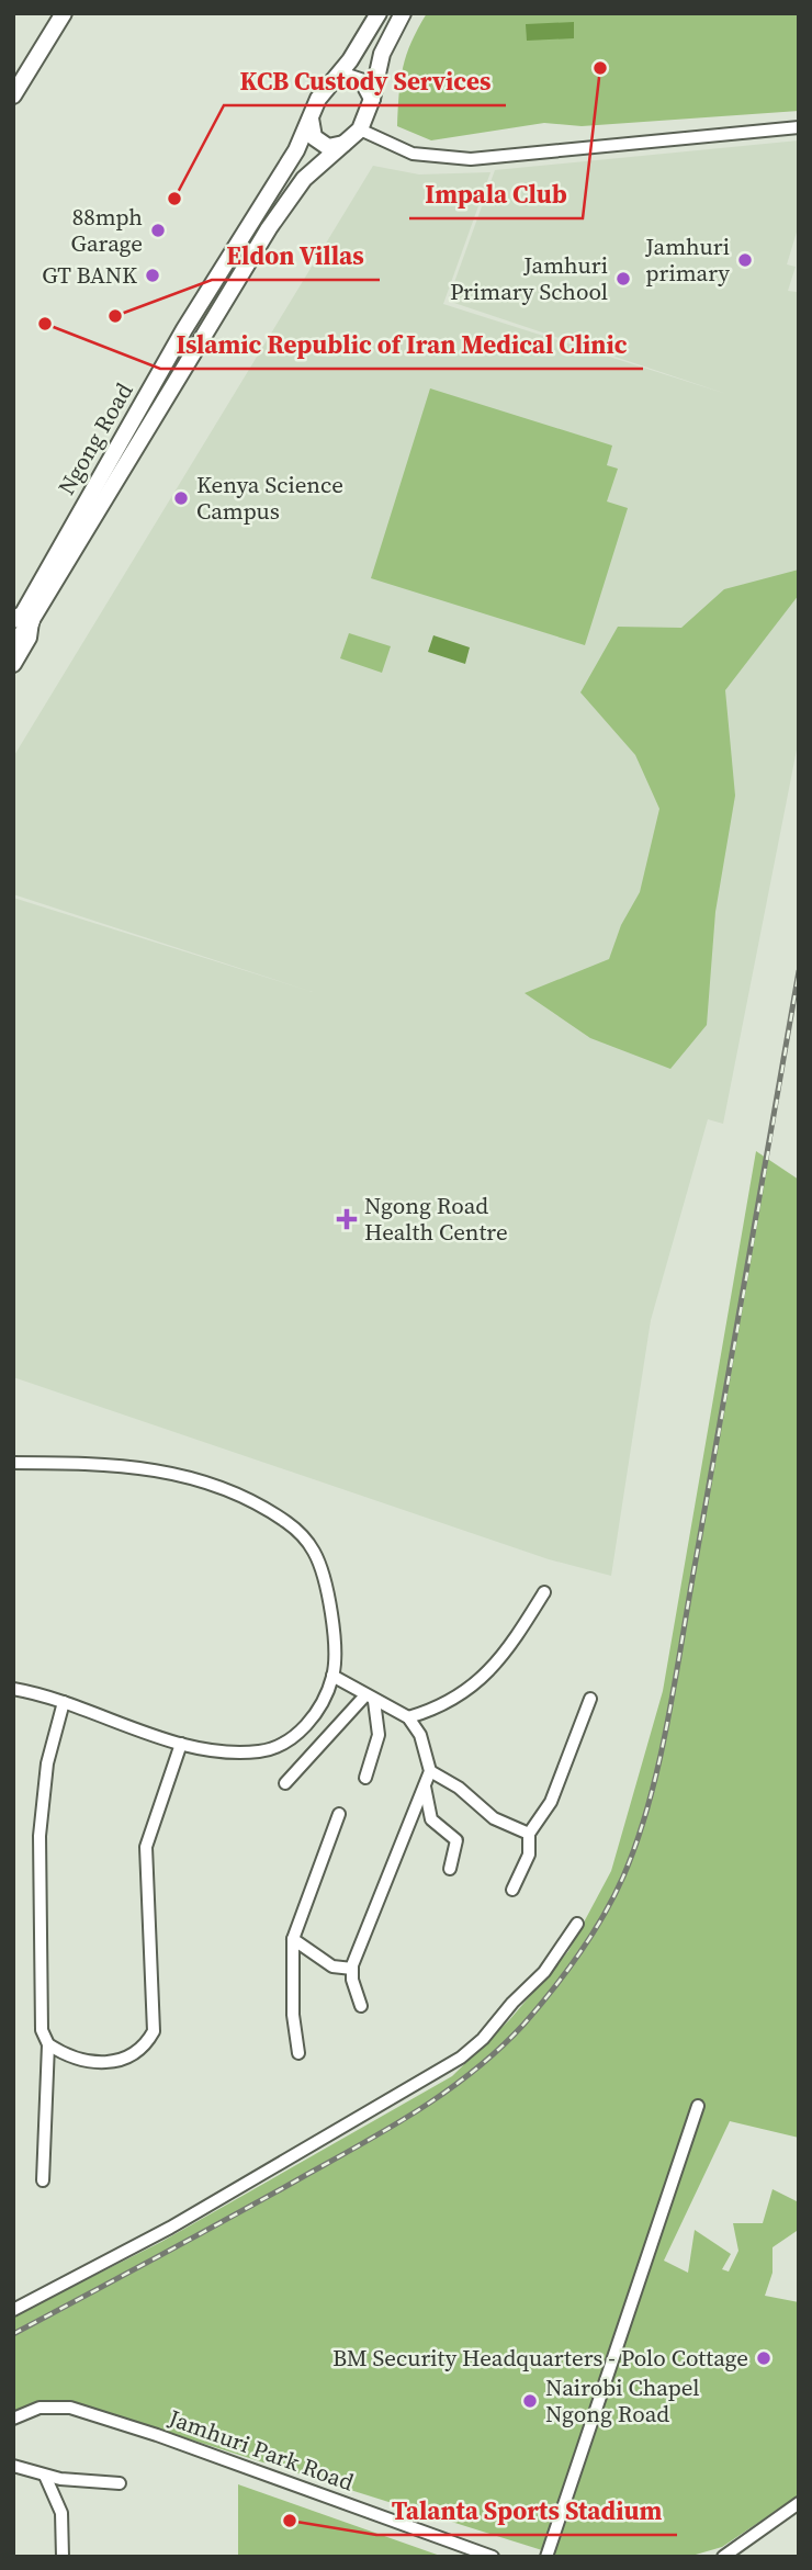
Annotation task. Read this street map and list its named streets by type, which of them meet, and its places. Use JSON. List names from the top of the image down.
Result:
{
  "streets": {
    "main road": ["Ngong Road"],
    "street": ["Jamhuri Park Road"]
  },
  "places": {
    "other": [
      "Impala Club",
      "KCB Custody Services",
      "88mph Garage",
      "Jamhuri primary",
      "GT BANK",
      "Jamhuri Primary School",
      "Eldon Villas",
      "Islamic Republic of Iran Medical Clinic",
      "Kenya Science Campus",
      "BM Security Headquarters - Polo Cottage",
      "Nairobi Chapel Ngong Road",
      "Talanta Sports Stadium"
    ],
    "health": ["Ngong Road Health Centre"]
  }
}
